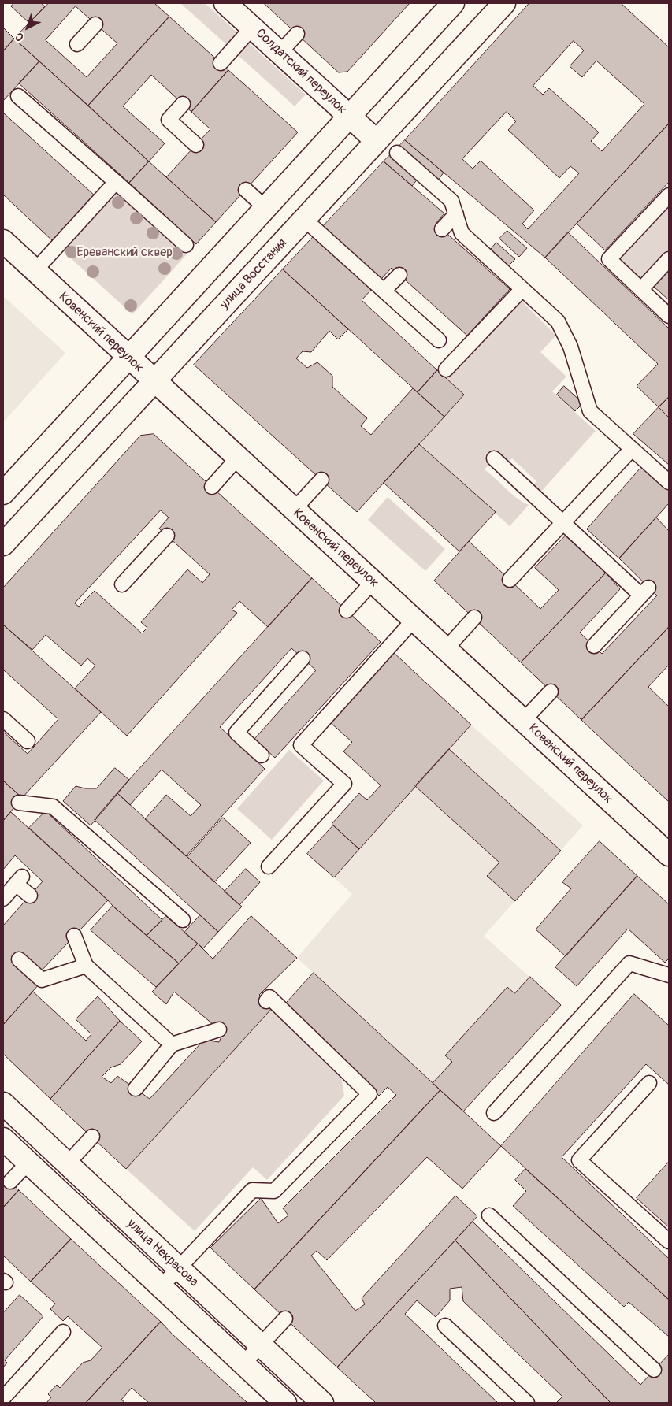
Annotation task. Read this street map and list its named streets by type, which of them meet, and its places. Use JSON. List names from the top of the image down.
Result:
{
  "streets": {
    "street": [
      "Солдатский переулок",
      "улица Восстания",
      "Ковенский переулок",
      "улица Некрасова"
    ]
  },
  "crossings": [
    ["Солдатский переулок", "улица Восстания"],
    ["улица Восстания", "Ковенский переулок"]
  ],
  "parks": ["Ереванский сквер"],
  "north": "bottom left"
}
